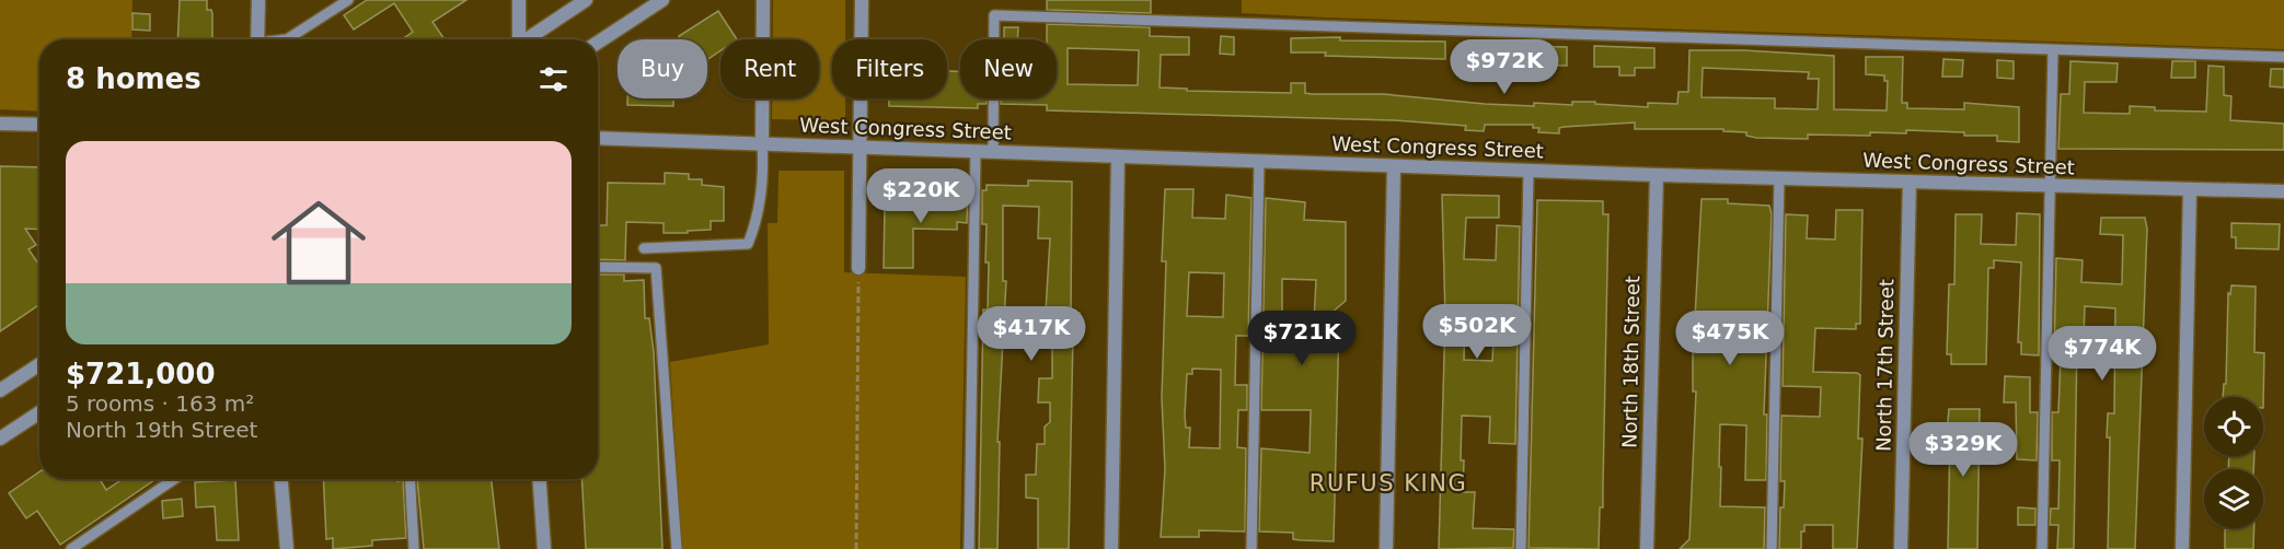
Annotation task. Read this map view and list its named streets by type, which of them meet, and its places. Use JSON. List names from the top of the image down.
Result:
{
  "streets": {
    "street": ["West Congress Street", "North 18th Street", "North 17th Street"]
  },
  "crossings": [
    ["West Congress Street", "North 18th Street"],
    ["West Congress Street", "North 17th Street"]
  ],
  "districts": ["RUFUS KING"],
  "page": {
    "price": [
      "$972K",
      "$220K",
      "$502K",
      "$417K",
      "$721K",
      "$475K",
      "$774K",
      "$329K"
    ],
    "chip": [
      "Buy",
      "Rent",
      "Filters",
      "New"
    ],
    "heading": "8 homes",
    "list": [
      {
        "name": "$721,000",
        "note": "5 rooms · 163 m² · North 19th Street"
      }
    ]
  }
}
